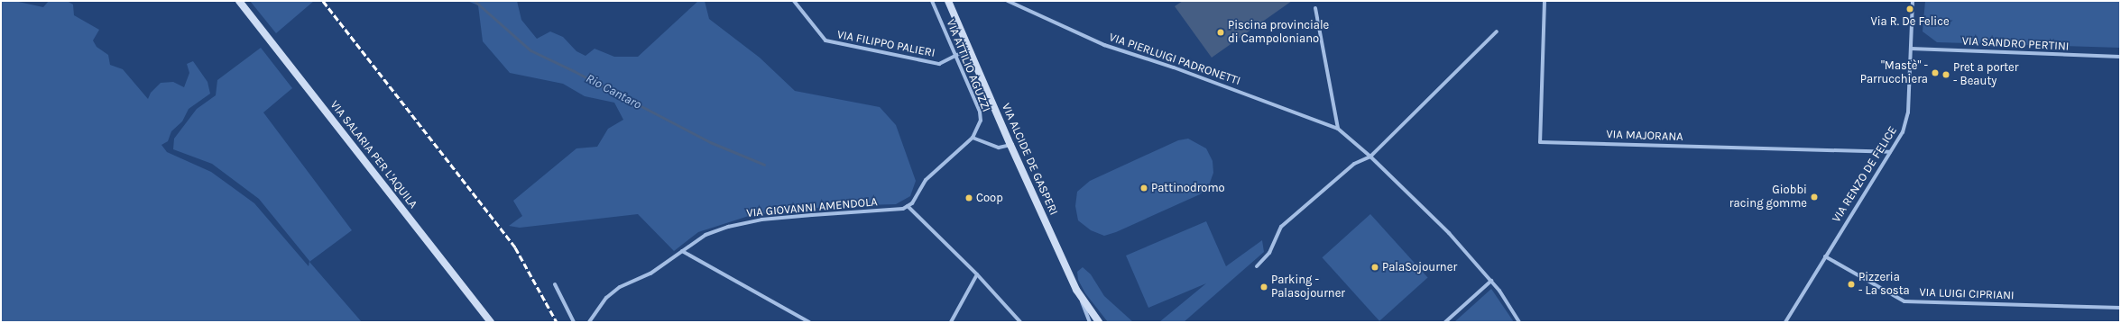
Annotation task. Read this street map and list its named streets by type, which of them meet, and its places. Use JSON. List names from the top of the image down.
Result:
{
  "streets": {
    "main road": ["VIA SALARIA PER L'AQUILA", "VIA ALCIDE DE GASPERI"],
    "street": [
      "VIA FILIPPO PALIERI",
      "VIA SANDRO PERTINI",
      "VIA PIERLUIGI PADRONETTI",
      "VIA ATTILIO AGUZZI",
      "VIA MAJORANA",
      "VIA RENZO DE FELICE",
      "VIA GIOVANNI AMENDOLA",
      "VIA LUIGI CIPRIANI"
    ]
  },
  "crossings": [
    ["VIA FILIPPO PALIERI", "VIA ATTILIO AGUZZI"],
    ["VIA FILIPPO PALIERI", "VIA ALCIDE DE GASPERI"],
    ["VIA SANDRO PERTINI", "VIA RENZO DE FELICE"],
    ["VIA MAJORANA", "VIA RENZO DE FELICE"],
    ["VIA RENZO DE FELICE", "VIA LUIGI CIPRIANI"]
  ],
  "water": ["Rio Cantaro"],
  "places": [
    "Via R. De Felice",
    "Piscina provinciale di Campoloniano",
    "\"Mastè\" - Parrucchiera",
    "Pret a porter - Beauty",
    "Pattinodromo",
    "Giobbi racing gomme",
    "Coop",
    "PalaSojourner",
    "Pizzeria - La sosta",
    "Parking - Palasojourner"
  ]
}
